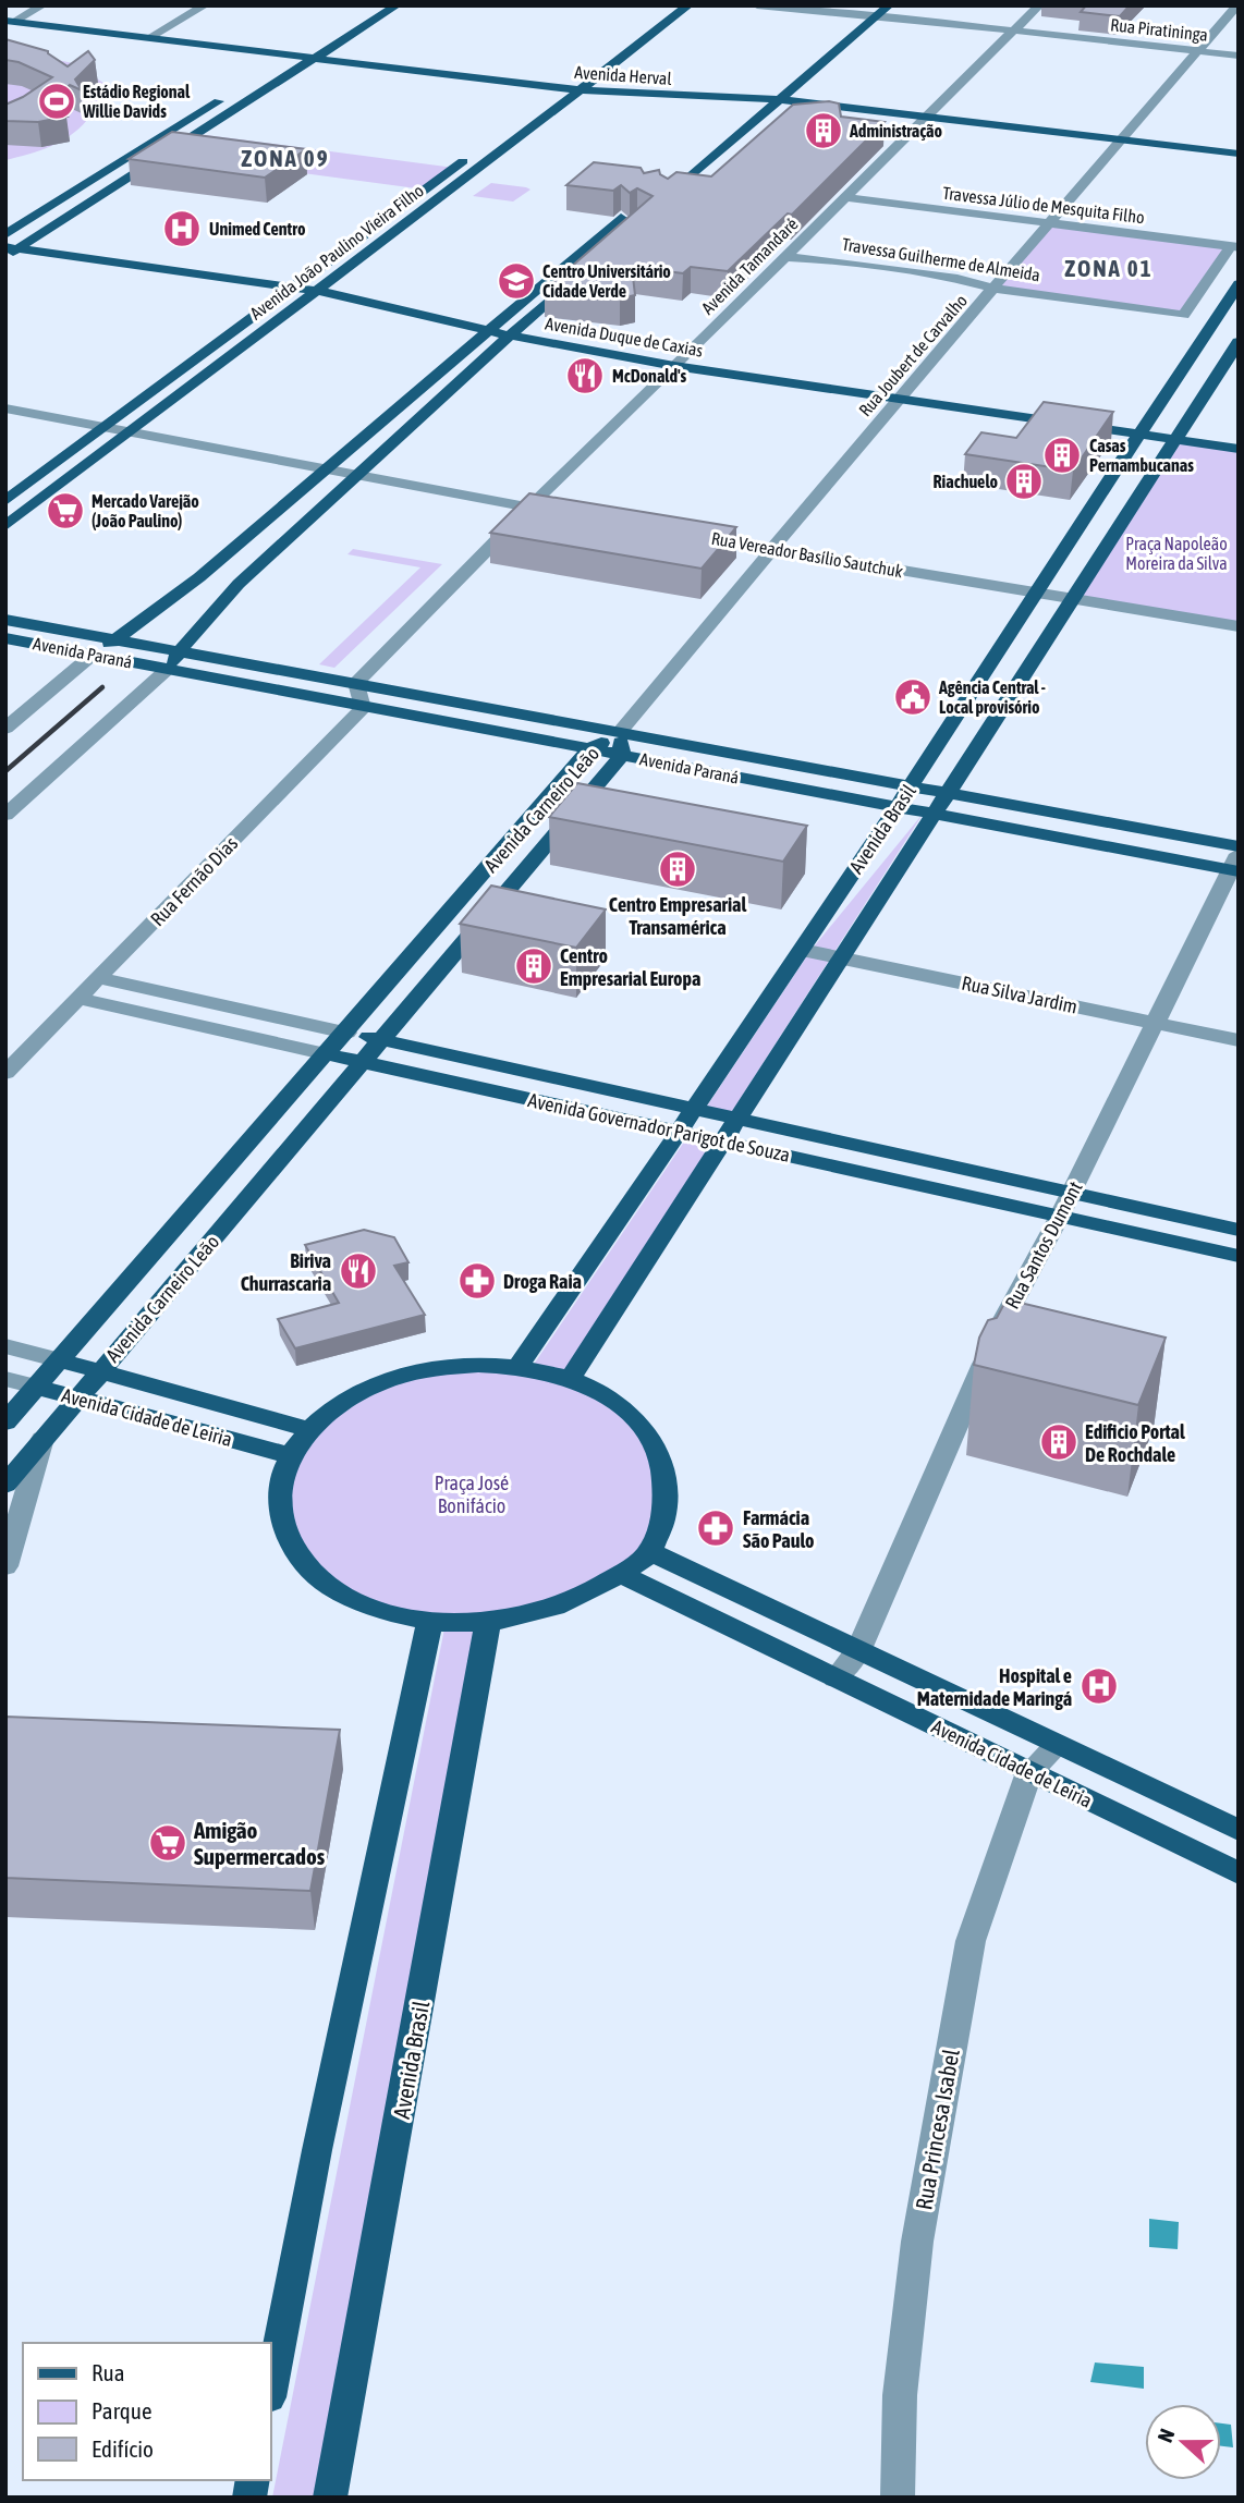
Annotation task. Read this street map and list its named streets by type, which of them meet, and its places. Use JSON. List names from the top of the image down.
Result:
{
  "streets": {
    "main road": [
      "Avenida Herval",
      "Avenida João Paulino Vieira Filho",
      "Avenida Duque de Caxias",
      "Avenida Paraná",
      "Avenida Carneiro Leão",
      "Avenida Brasil",
      "Avenida Governador Parigot de Souza",
      "Avenida Cidade de Leiria"
    ],
    "street": [
      "Rua Piratininga",
      "Travessa Júlio de Mesquita Filho",
      "Travessa Guilherme de Almeida",
      "Avenida Tamandaré",
      "Rua Joubert de Carvalho",
      "Rua Vereador Basílio Sautchuk",
      "Rua Fernão Dias",
      "Rua Silva Jardim",
      "Rua Santos Dumont",
      "Rua Princesa Isabel"
    ]
  },
  "crossings": [
    ["Rua Piratininga", "Avenida Tamandaré"],
    ["Rua Piratininga", "Rua Joubert de Carvalho"],
    ["Avenida Herval", "Avenida João Paulino Vieira Filho"],
    ["Avenida Herval", "Avenida Tamandaré"],
    ["Avenida Herval", "Rua Joubert de Carvalho"],
    ["Travessa Júlio de Mesquita Filho", "Travessa Guilherme de Almeida"],
    ["Travessa Júlio de Mesquita Filho", "Avenida Tamandaré"],
    ["Travessa Júlio de Mesquita Filho", "Rua Joubert de Carvalho"],
    ["Avenida João Paulino Vieira Filho", "Avenida Duque de Caxias"],
    ["Travessa Guilherme de Almeida", "Avenida Tamandaré"],
    ["Travessa Guilherme de Almeida", "Rua Joubert de Carvalho"],
    ["Avenida Tamandaré", "Avenida Duque de Caxias"],
    ["Avenida Tamandaré", "Avenida Paraná"],
    ["Avenida Duque de Caxias", "Rua Joubert de Carvalho"],
    ["Avenida Duque de Caxias", "Avenida Brasil"],
    ["Rua Joubert de Carvalho", "Rua Vereador Basílio Sautchuk"],
    ["Rua Joubert de Carvalho", "Avenida Paraná"],
    ["Rua Joubert de Carvalho", "Avenida Carneiro Leão"],
    ["Rua Vereador Basílio Sautchuk", "Avenida Brasil"],
    ["Avenida Paraná", "Avenida Carneiro Leão"],
    ["Avenida Paraná", "Avenida Brasil"],
    ["Avenida Paraná", "Rua Fernão Dias"],
    ["Avenida Paraná", "Rua Santos Dumont"],
    ["Avenida Carneiro Leão", "Avenida Governador Parigot de Souza"],
    ["Avenida Carneiro Leão", "Avenida Cidade de Leiria"],
    ["Avenida Brasil", "Rua Silva Jardim"],
    ["Avenida Brasil", "Avenida Governador Parigot de Souza"],
    ["Rua Fernão Dias", "Avenida Governador Parigot de Souza"],
    ["Rua Silva Jardim", "Rua Santos Dumont"],
    ["Avenida Governador Parigot de Souza", "Rua Santos Dumont"],
    ["Rua Santos Dumont", "Avenida Cidade de Leiria"],
    ["Avenida Cidade de Leiria", "Rua Princesa Isabel"]
  ],
  "districts": ["ZONA 09", "ZONA 01"],
  "parks": ["Praça Napoleão Moreira da Silva", "Praça José Bonifácio"],
  "places": {
    "sports": ["Estádio Regional Willie Davids"],
    "building": [
      "Administração",
      "Casas Pernambucanas",
      "Riachuelo",
      "Centro Empresarial Transamérica",
      "Centro Empresarial Europa",
      "Edificio Portal De Rochdale"
    ],
    "hospital": ["Unimed Centro", "Hospital e Maternidade Maringá"],
    "school or university": ["Centro Universitário Cidade Verde"],
    "restaurant": ["McDonald's", "Biriva Churrascaria"],
    "supermarket": ["Mercado Varejão (João Paulino)", "Amigão Supermercados"],
    "public building": ["Agência Central - Local provisório"],
    "pharmacy": ["Droga Raia", "Farmácia São Paulo"]
  },
  "legend": ["Rua", "Parque", "Edifício"],
  "north": "left"
}
